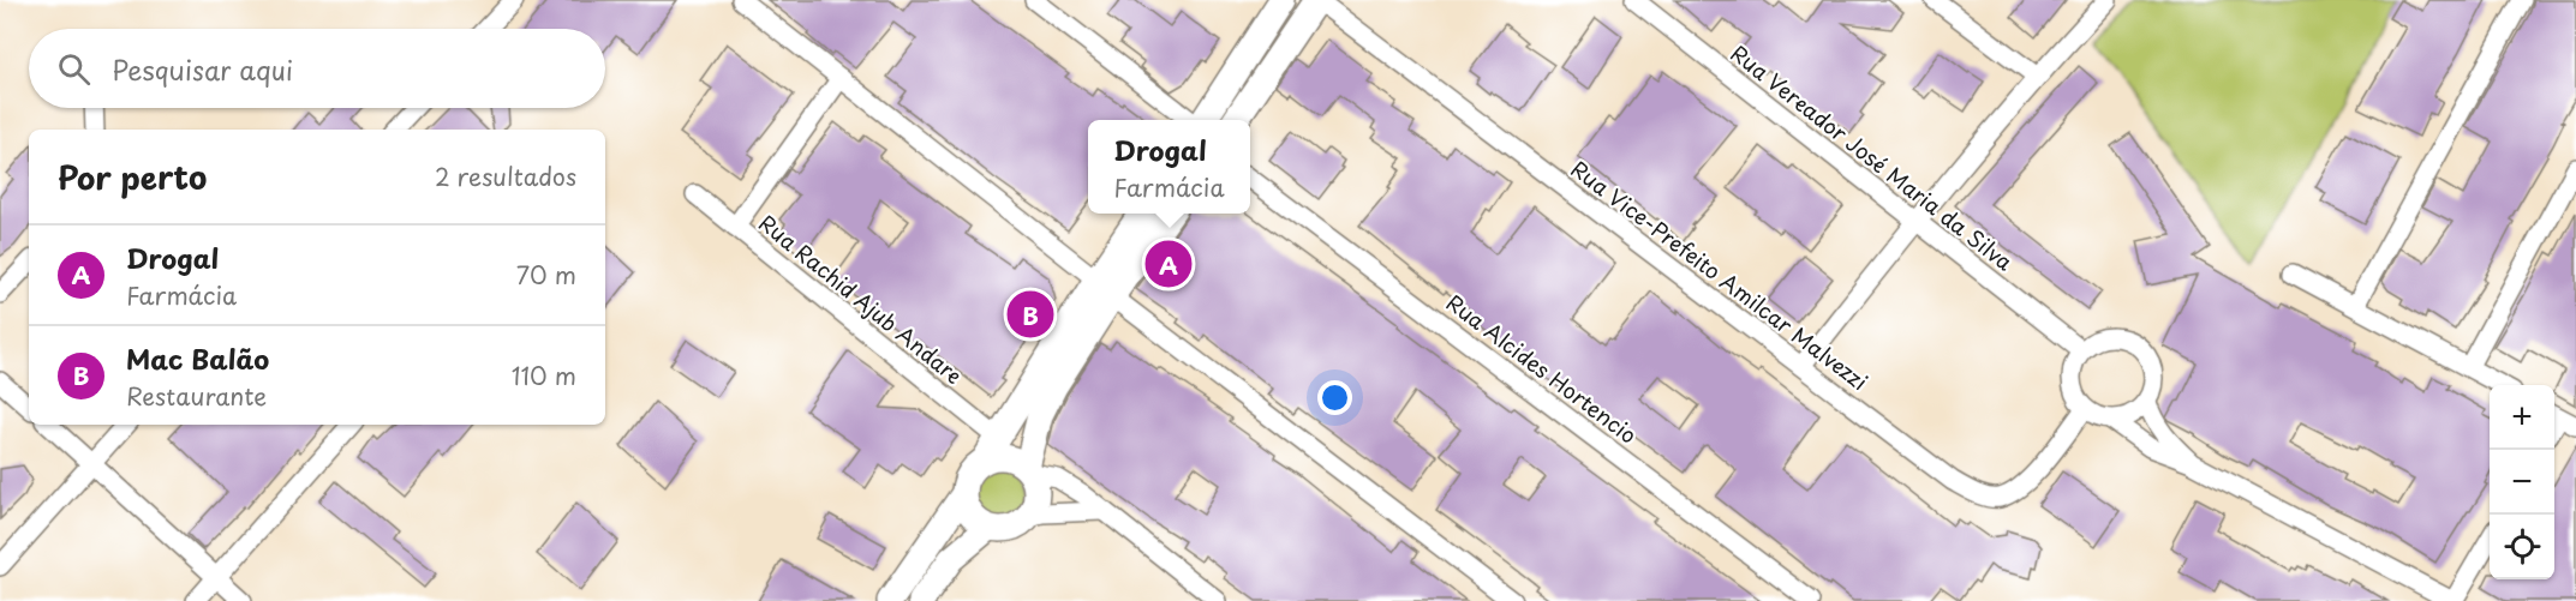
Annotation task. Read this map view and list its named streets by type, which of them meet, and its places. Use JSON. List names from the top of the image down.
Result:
{
  "streets": {
    "street": [
      "Rua Vereador José Maria da Silva",
      "Rua Vice-Prefeito Amilcar Malvezzi",
      "Rua Rachid Ajub Andare",
      "Rua Alcides Hortencio"
    ]
  },
  "crossings": [
    ["Rua Vereador José Maria da Silva", "Rua Vice-Prefeito Amilcar Malvezzi"]
  ],
  "page": {
    "search": "Pesquisar aqui",
    "popup": ["Drogal", "Farmácia"],
    "heading": ["Por perto", "2 resultados"],
    "list": [
      {
        "mark": "A",
        "name": "Drogal",
        "note": "Farmácia",
        "value": "70 m"
      },
      {
        "mark": "B",
        "name": "Mac Balão",
        "note": "Restaurante",
        "value": "110 m"
      }
    ],
    "pins": ["A", "B"],
    "map_buttons": ["+", "−"]
  }
}
